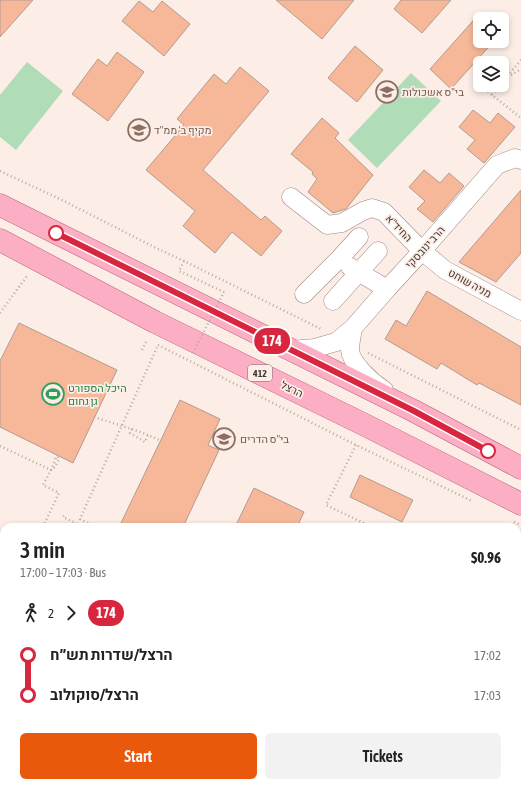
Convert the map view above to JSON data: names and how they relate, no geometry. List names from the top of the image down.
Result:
{
  "streets": {
    "main road": ["412", "הרצל"],
    "street": ["החיד\"א", "הרב ינובסקי", "מניה שוחט"]
  },
  "crossings": [
    ["החיד\"א", "הרב ינובסקי"],
    ["החיד\"א", "מניה שוחט"],
    ["הרב ינובסקי", "מניה שוחט"]
  ],
  "places": {
    "school or university": ["בי\"ס אשכולות", "מקיף ב' ממ\"ד", "בי\"ס הדרים"],
    "sports": ["היכל הספורט גן נחום"]
  },
  "lines": ["bus line 174"],
  "page": {
    "on_map": "174",
    "heading": ["3 min", "17:00 – 17:03 · Bus", "$0.96"],
    "legs": ["2", "174"],
    "list": [
      {
        "name": "הרצל/שדרות תש״ח",
        "value": "17:02"
      },
      {
        "name": "הרצל/סוקולוב",
        "value": "17:03"
      }
    ],
    "buttons": ["Start", "Tickets"]
  }
}
